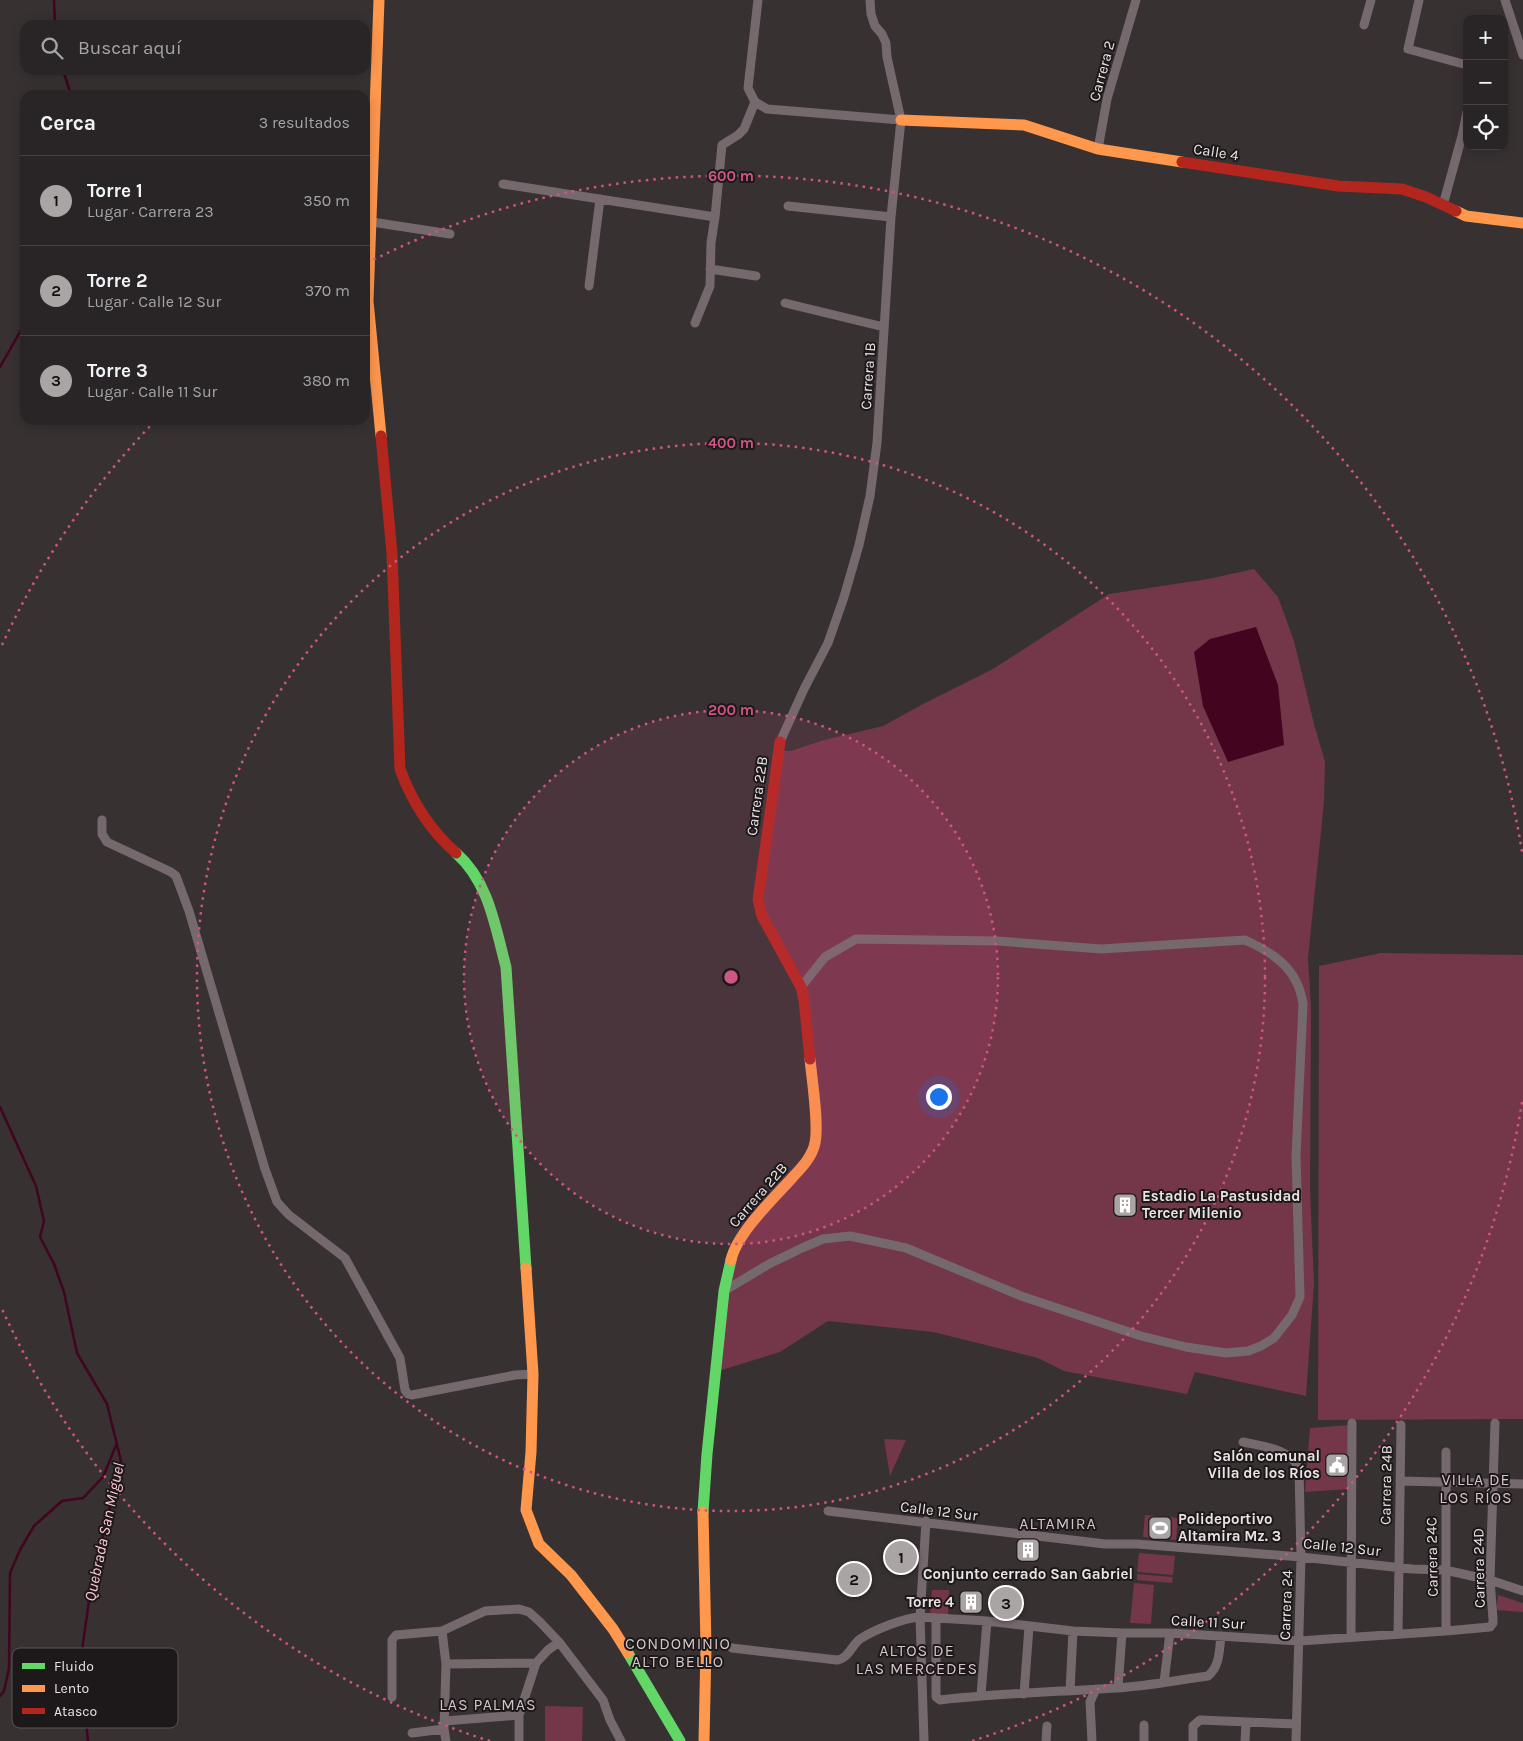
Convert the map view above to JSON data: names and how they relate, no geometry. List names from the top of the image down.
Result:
{
  "streets": {
    "street": [
      "Carrera 2",
      "Calle 4",
      "Carrera 1B",
      "Carrera 22B",
      "Carrera 24B",
      "Calle 12 Sur",
      "Carrera 24C",
      "Carrera 24D",
      "Carrera 24",
      "Calle 11 Sur"
    ]
  },
  "crossings": [
    ["Carrera 2", "Calle 4"],
    ["Calle 4", "Carrera 1B"],
    ["Carrera 1B", "Carrera 22B"],
    ["Carrera 24B", "Calle 12 Sur"],
    ["Carrera 24B", "Calle 11 Sur"],
    ["Calle 12 Sur", "Carrera 24C"],
    ["Calle 12 Sur", "Carrera 24D"],
    ["Calle 12 Sur", "Carrera 24"],
    ["Carrera 24C", "Calle 11 Sur"],
    ["Carrera 24D", "Calle 11 Sur"],
    ["Carrera 24", "Calle 11 Sur"]
  ],
  "districts": [
    "VILLA DE LOS RÍOS",
    "ALTAMIRA",
    "CONDOMINIO ALTO BELLO",
    "ALTOS DE LAS MERCEDES",
    "LAS PALMAS"
  ],
  "water": ["Quebrada San Miguel"],
  "places": {
    "building": ["Estadio La Pastusidad Tercer Milenio", "Conjunto cerrado San Gabriel", "Torre 4"],
    "public building": ["Salón comunal Villa de los Ríos"],
    "sports": ["Polideportivo Altamira Mz. 3"]
  },
  "legend": ["Fluido", "Lento", "Atasco"],
  "page": {
    "map_buttons": ["+", "−"],
    "search": "Buscar aquí",
    "heading": ["Cerca", "3 resultados"],
    "list": [
      {
        "mark": "1",
        "name": "Torre 1",
        "note": "Lugar · Carrera 23",
        "value": "350 m"
      },
      {
        "mark": "2",
        "name": "Torre 2",
        "note": "Lugar · Calle 12 Sur",
        "value": "370 m"
      },
      {
        "mark": "3",
        "name": "Torre 3",
        "note": "Lugar · Calle 11 Sur",
        "value": "380 m"
      }
    ],
    "pins": ["1", "2", "3"]
  },
  "rings": ["600 m", "400 m", "200 m"]
}
